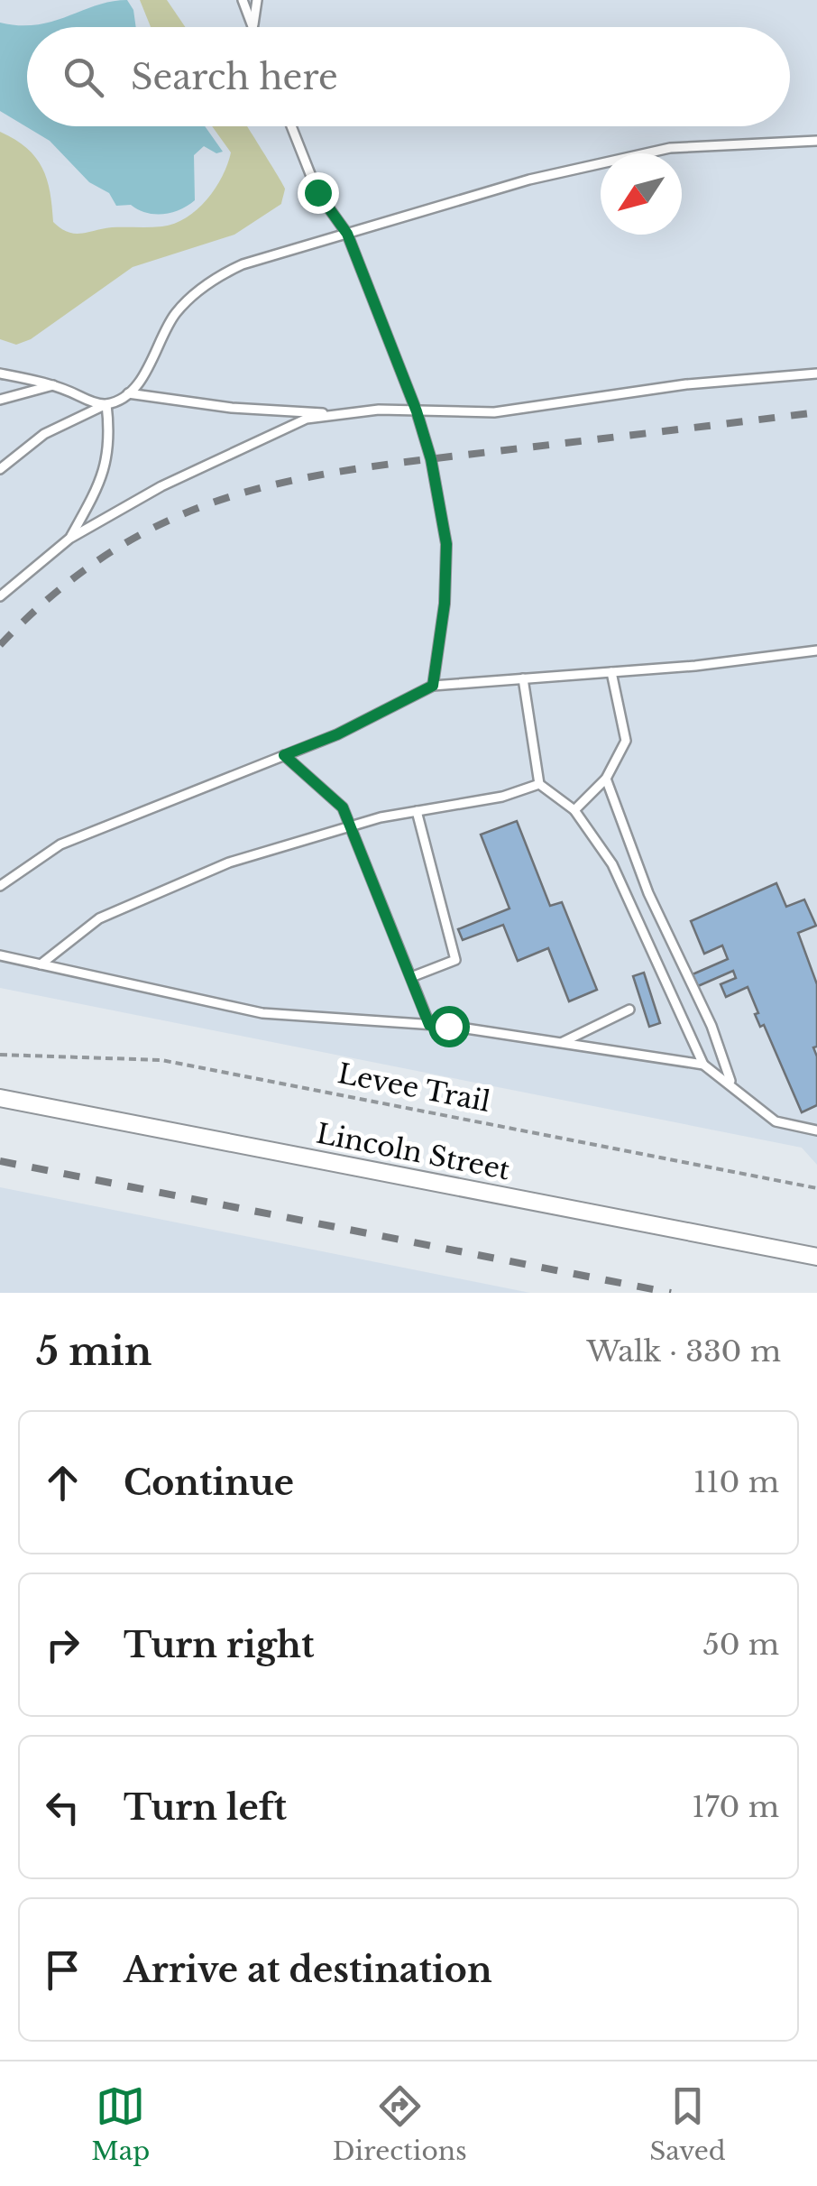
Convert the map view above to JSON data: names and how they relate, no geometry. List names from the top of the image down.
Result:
{
  "streets": {
    "street": ["Lincoln Street"],
    "path": ["Levee Trail"]
  },
  "north": "bottom left",
  "page": {
    "search": "Search here",
    "heading": ["5 min", "Walk · 330 m"],
    "list": [
      ["Continue", "110 m"],
      ["Turn right", "50 m"],
      ["Turn left", "170 m"],
      "Arrive at destination"
    ],
    "nav": ["Map", "Directions", "Saved"]
  }
}
